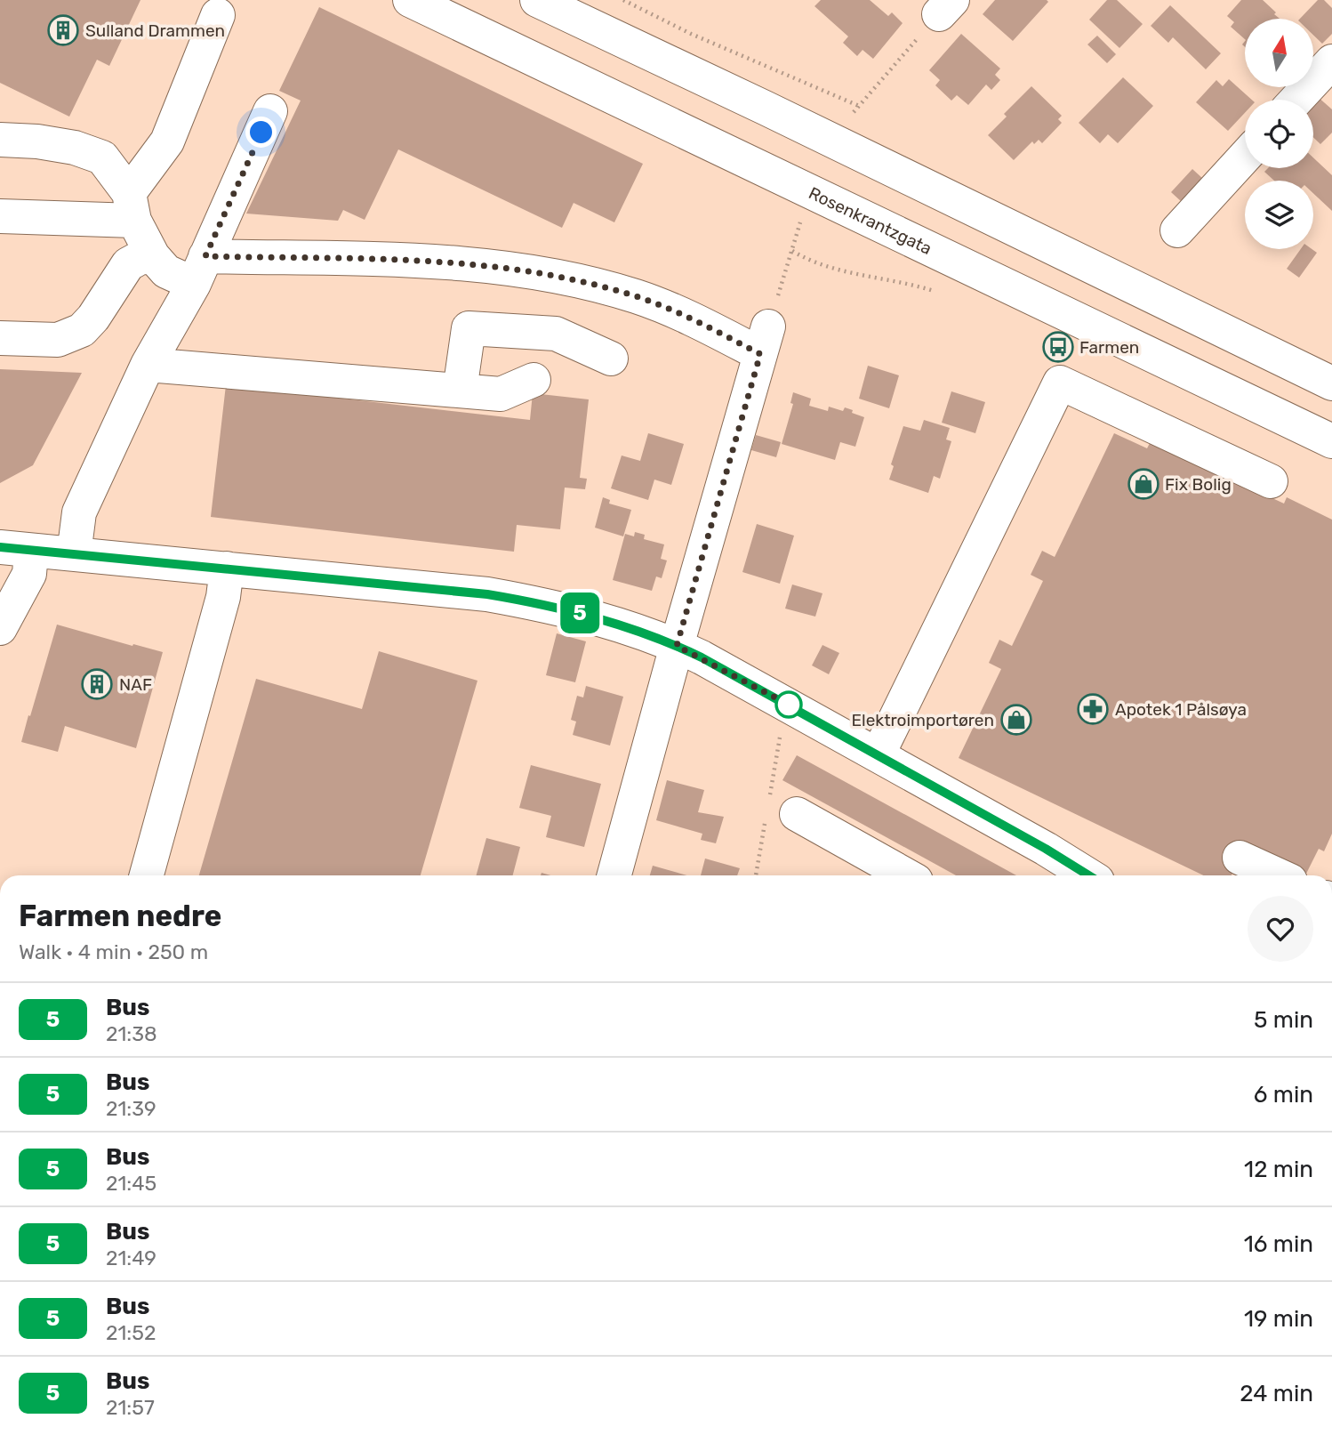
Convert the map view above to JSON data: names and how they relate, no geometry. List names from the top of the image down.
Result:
{
  "streets": {
    "street": ["Rosenkrantzgata"]
  },
  "places": {
    "building": ["Sulland Drammen", "NAF"],
    "bus stop": ["Farmen"],
    "shop": ["Fix Bolig", "Elektroimportøren"],
    "pharmacy": ["Apotek 1 Pålsøya"]
  },
  "lines": ["bus line 5"],
  "north": "top",
  "page": {
    "on_map": "5",
    "heading": ["Farmen nedre", "Walk · 4 min · 250 m"],
    "list": [
      {
        "mark": "5",
        "name": "Bus",
        "note": "21:38",
        "value": "5 min"
      },
      {
        "mark": "5",
        "name": "Bus",
        "note": "21:39",
        "value": "6 min"
      },
      {
        "mark": "5",
        "name": "Bus",
        "note": "21:45",
        "value": "12 min"
      },
      {
        "mark": "5",
        "name": "Bus",
        "note": "21:49",
        "value": "16 min"
      },
      {
        "mark": "5",
        "name": "Bus",
        "note": "21:52",
        "value": "19 min"
      },
      {
        "mark": "5",
        "name": "Bus",
        "note": "21:57",
        "value": "24 min"
      }
    ]
  }
}
